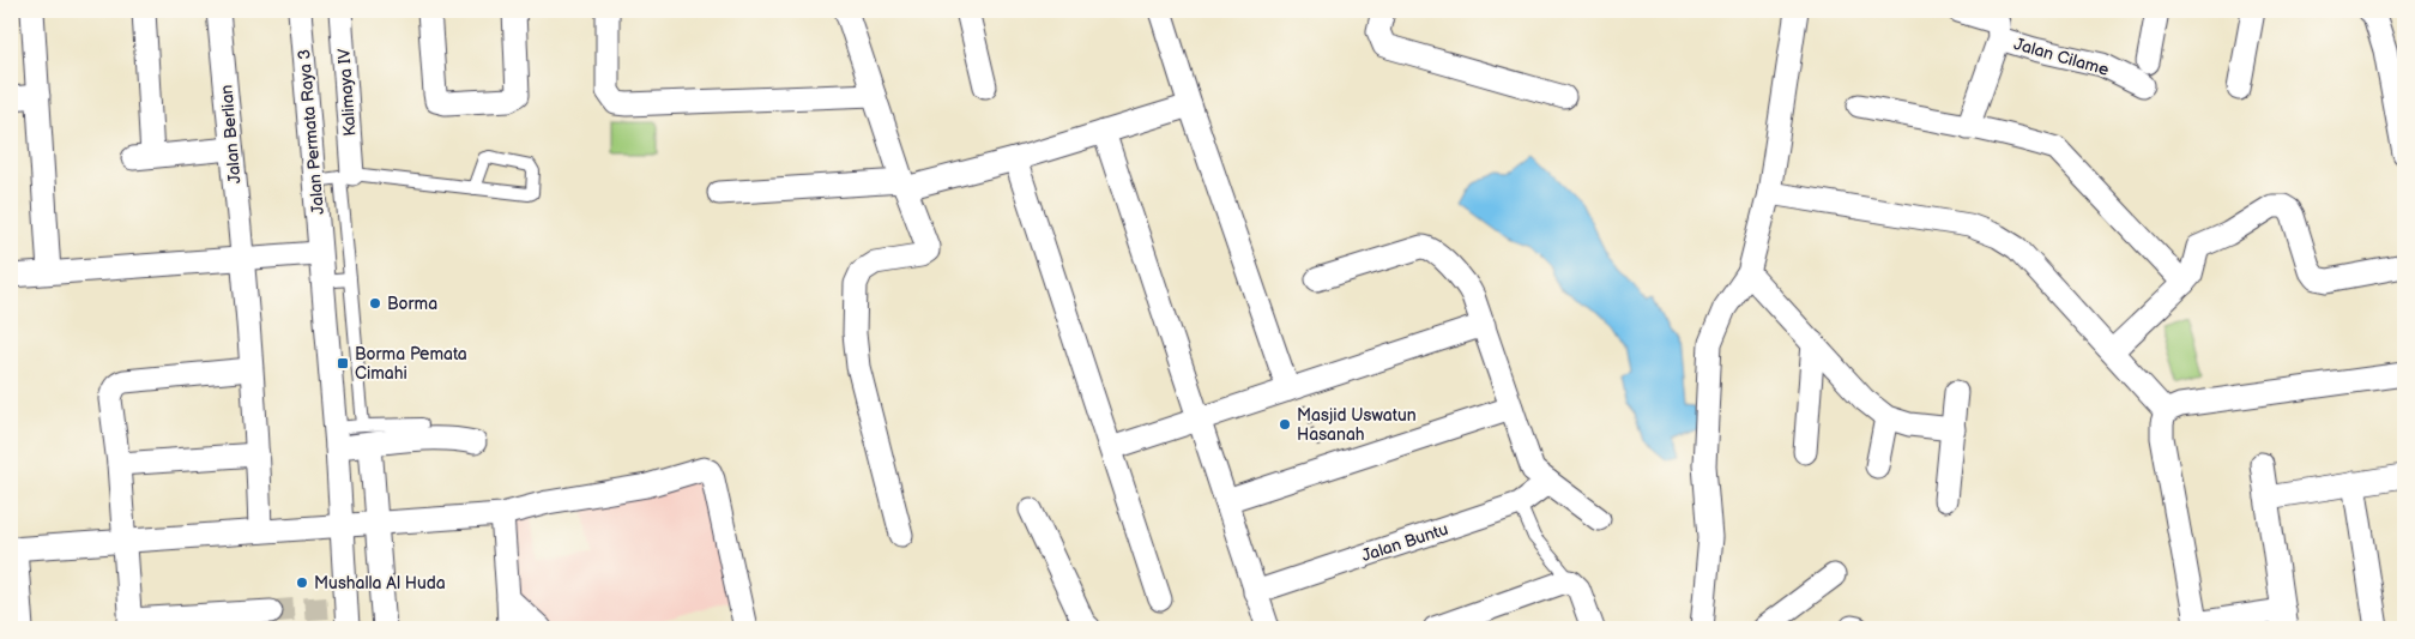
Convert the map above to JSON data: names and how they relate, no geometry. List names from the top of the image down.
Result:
{
  "streets": {
    "street": [
      "Jalan Cilame",
      "Kalimaya IV",
      "Jalan Permata Raya 3",
      "Jalan Berlian",
      "Jalan Buntu"
    ]
  },
  "places": {
    "other": ["Borma", "Masjid Uswatun Hasanah", "Mushalla Al Huda"],
    "transit": ["Borma Pemata Cimahi"]
  }
}
